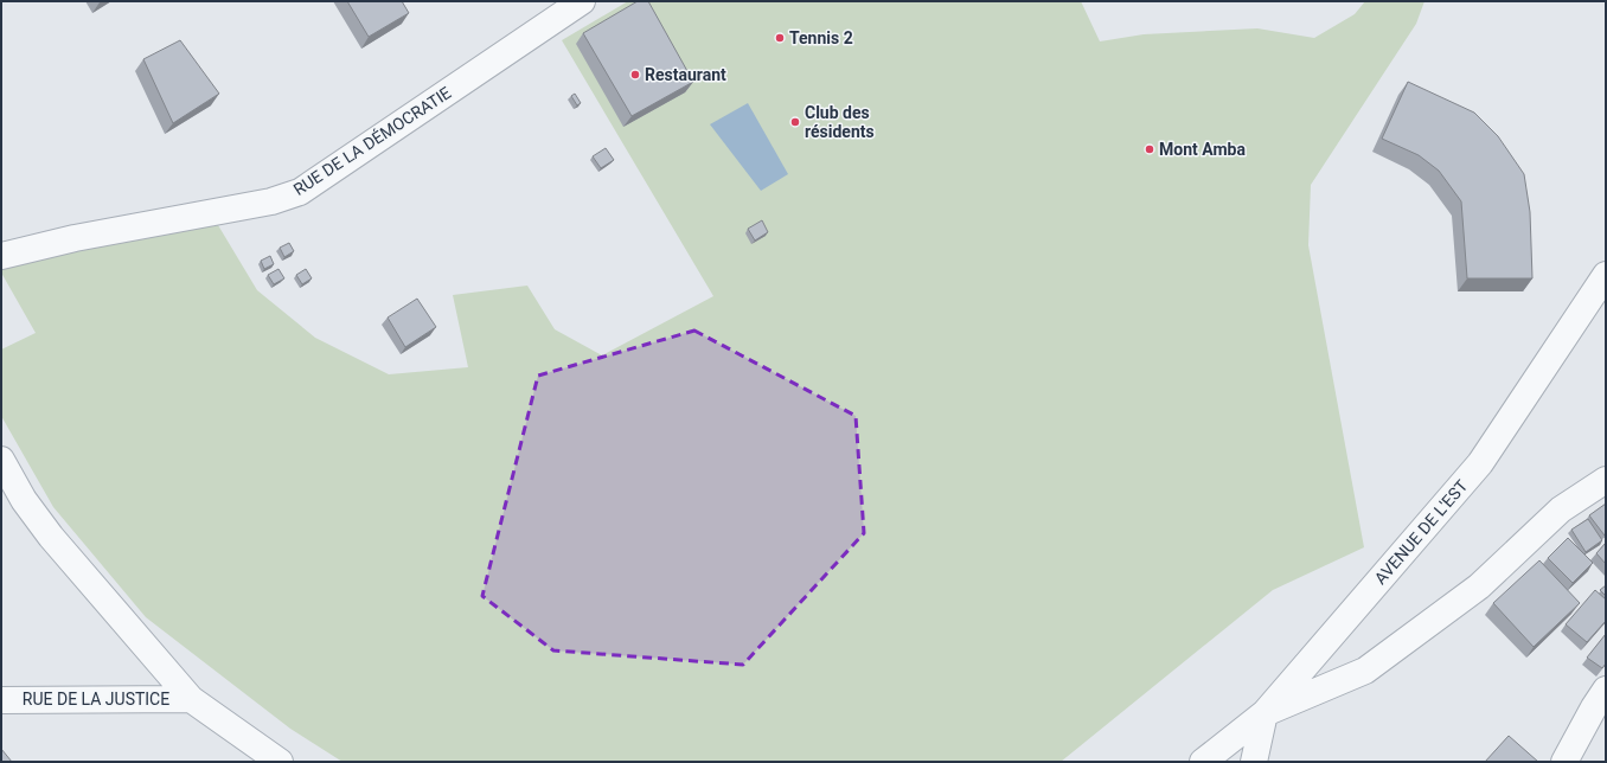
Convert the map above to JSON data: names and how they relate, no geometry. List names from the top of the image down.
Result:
{
  "streets": {
    "street": ["RUE DE LA DÉMOCRATIE", "AVENUE DE L'EST", "RUE DE LA JUSTICE"]
  },
  "places": [
    "Tennis 2",
    "Restaurant",
    "Club des résidents",
    "Mont Amba"
  ]
}
